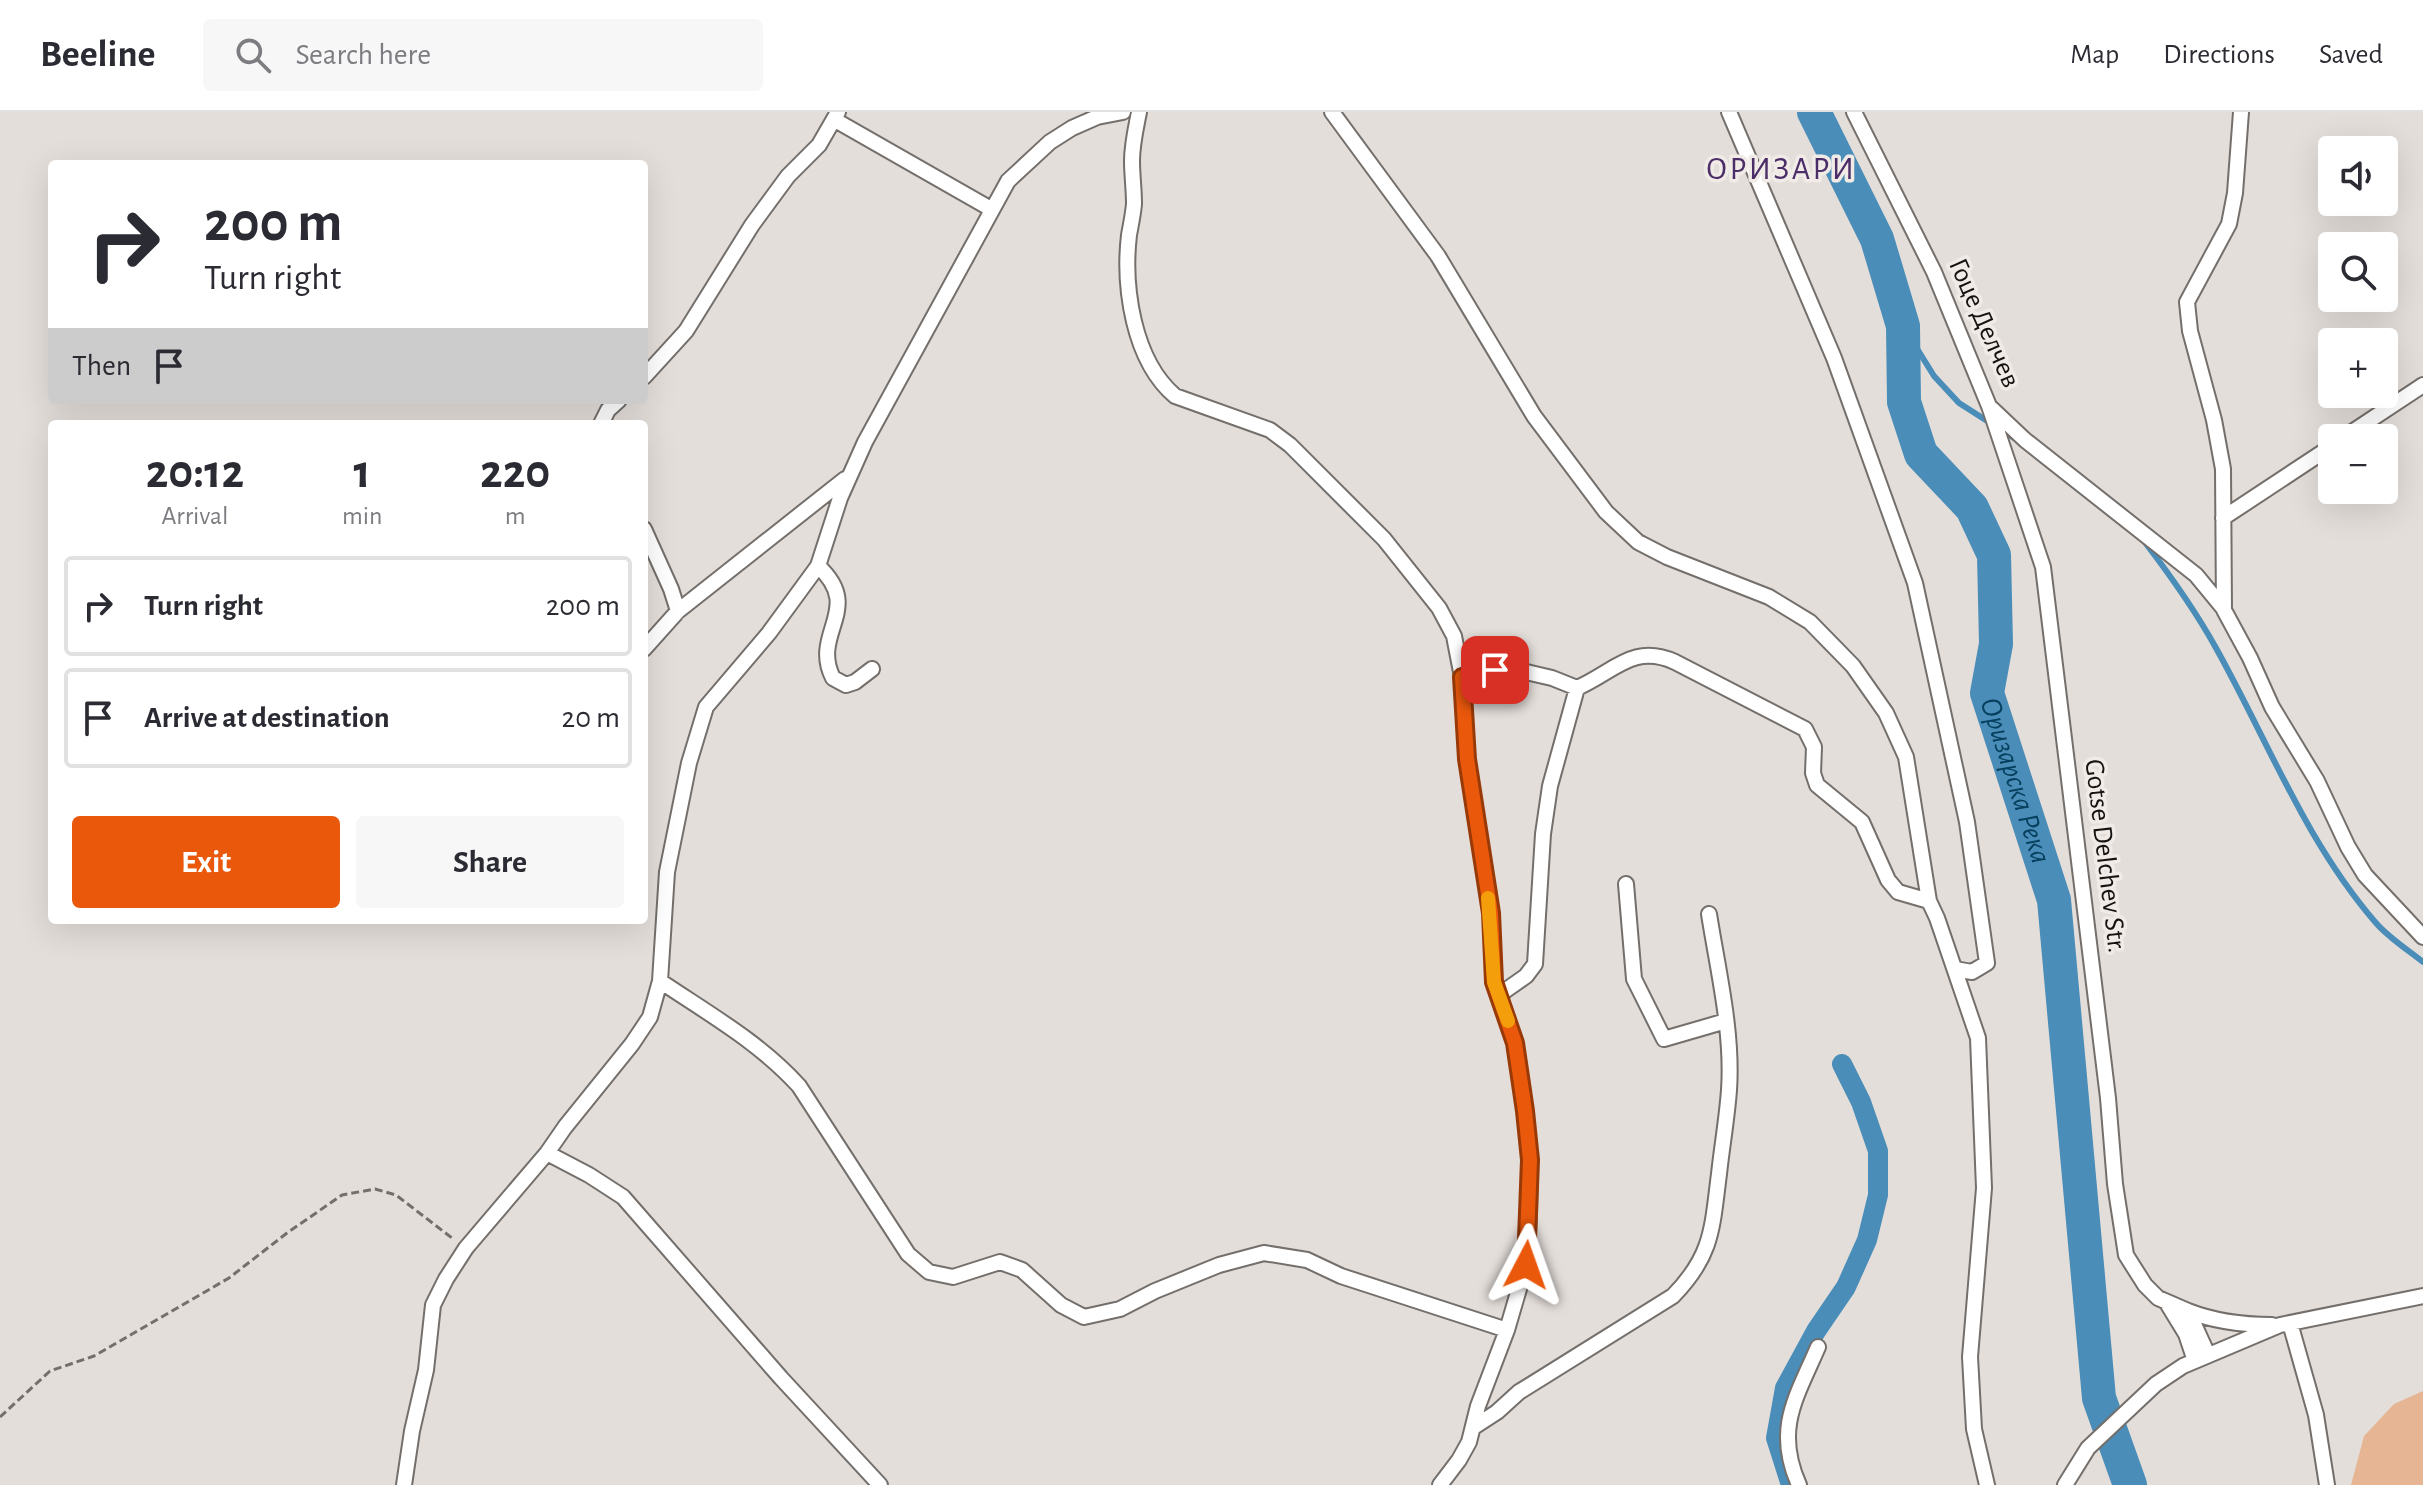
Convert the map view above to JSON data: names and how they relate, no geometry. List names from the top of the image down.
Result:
{
  "streets": {
    "street": ["Гоце Делчев", "Gotse Delchev Str."]
  },
  "crossings": [
    ["Гоце Делчев", "Gotse Delchev Str."]
  ],
  "districts": ["ОРИЗАРИ"],
  "water": ["Оризарска Река"],
  "page": {
    "header": "Beeline",
    "search": "Search here",
    "nav": ["Map", "Directions", "Saved"],
    "map_buttons": ["+", "−"],
    "turn": ["200 m", "Turn right"],
    "then": "Then",
    "eta": [
      "20:12",
      "Arrival",
      "1",
      "min",
      "220",
      "m"
    ],
    "list": [
      {
        "name": "Turn right",
        "value": "200 m"
      },
      {
        "name": "Arrive at destination",
        "value": "20 m"
      }
    ],
    "buttons": ["Exit", "Share"]
  }
}
